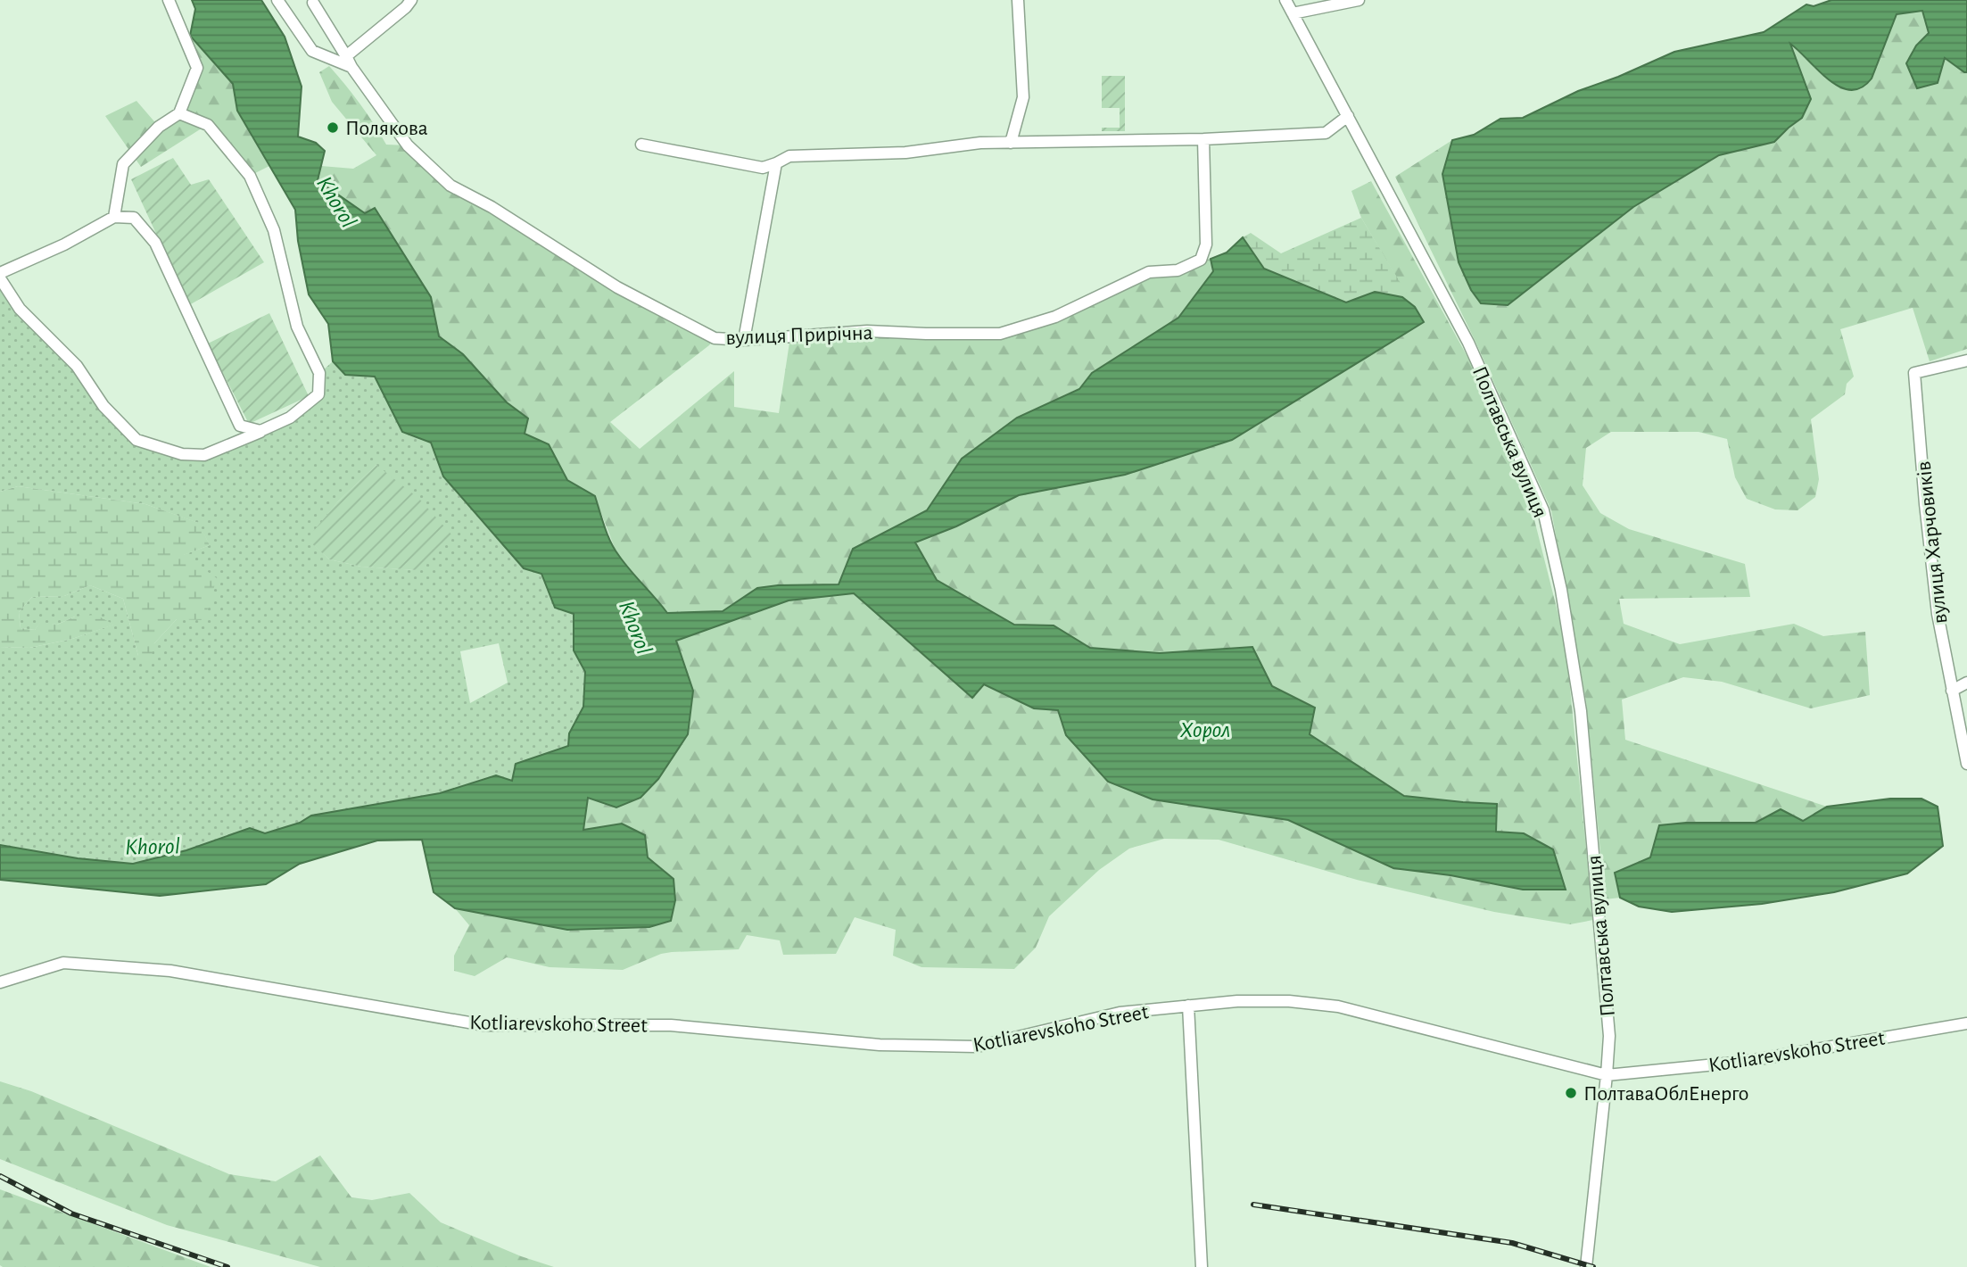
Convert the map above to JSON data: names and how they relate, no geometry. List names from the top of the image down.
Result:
{
  "streets": {
    "street": [
      "вулиця Прирічна",
      "Полтавська вулиця",
      "вулиця Харчовиків",
      "Kotliarevskoho Street"
    ]
  },
  "crossings": [
    ["Полтавська вулиця", "Kotliarevskoho Street"]
  ],
  "water": ["Khorol", "Хорол"],
  "places": ["Полякова", "ПолтаваОблЕнерго"]
}
